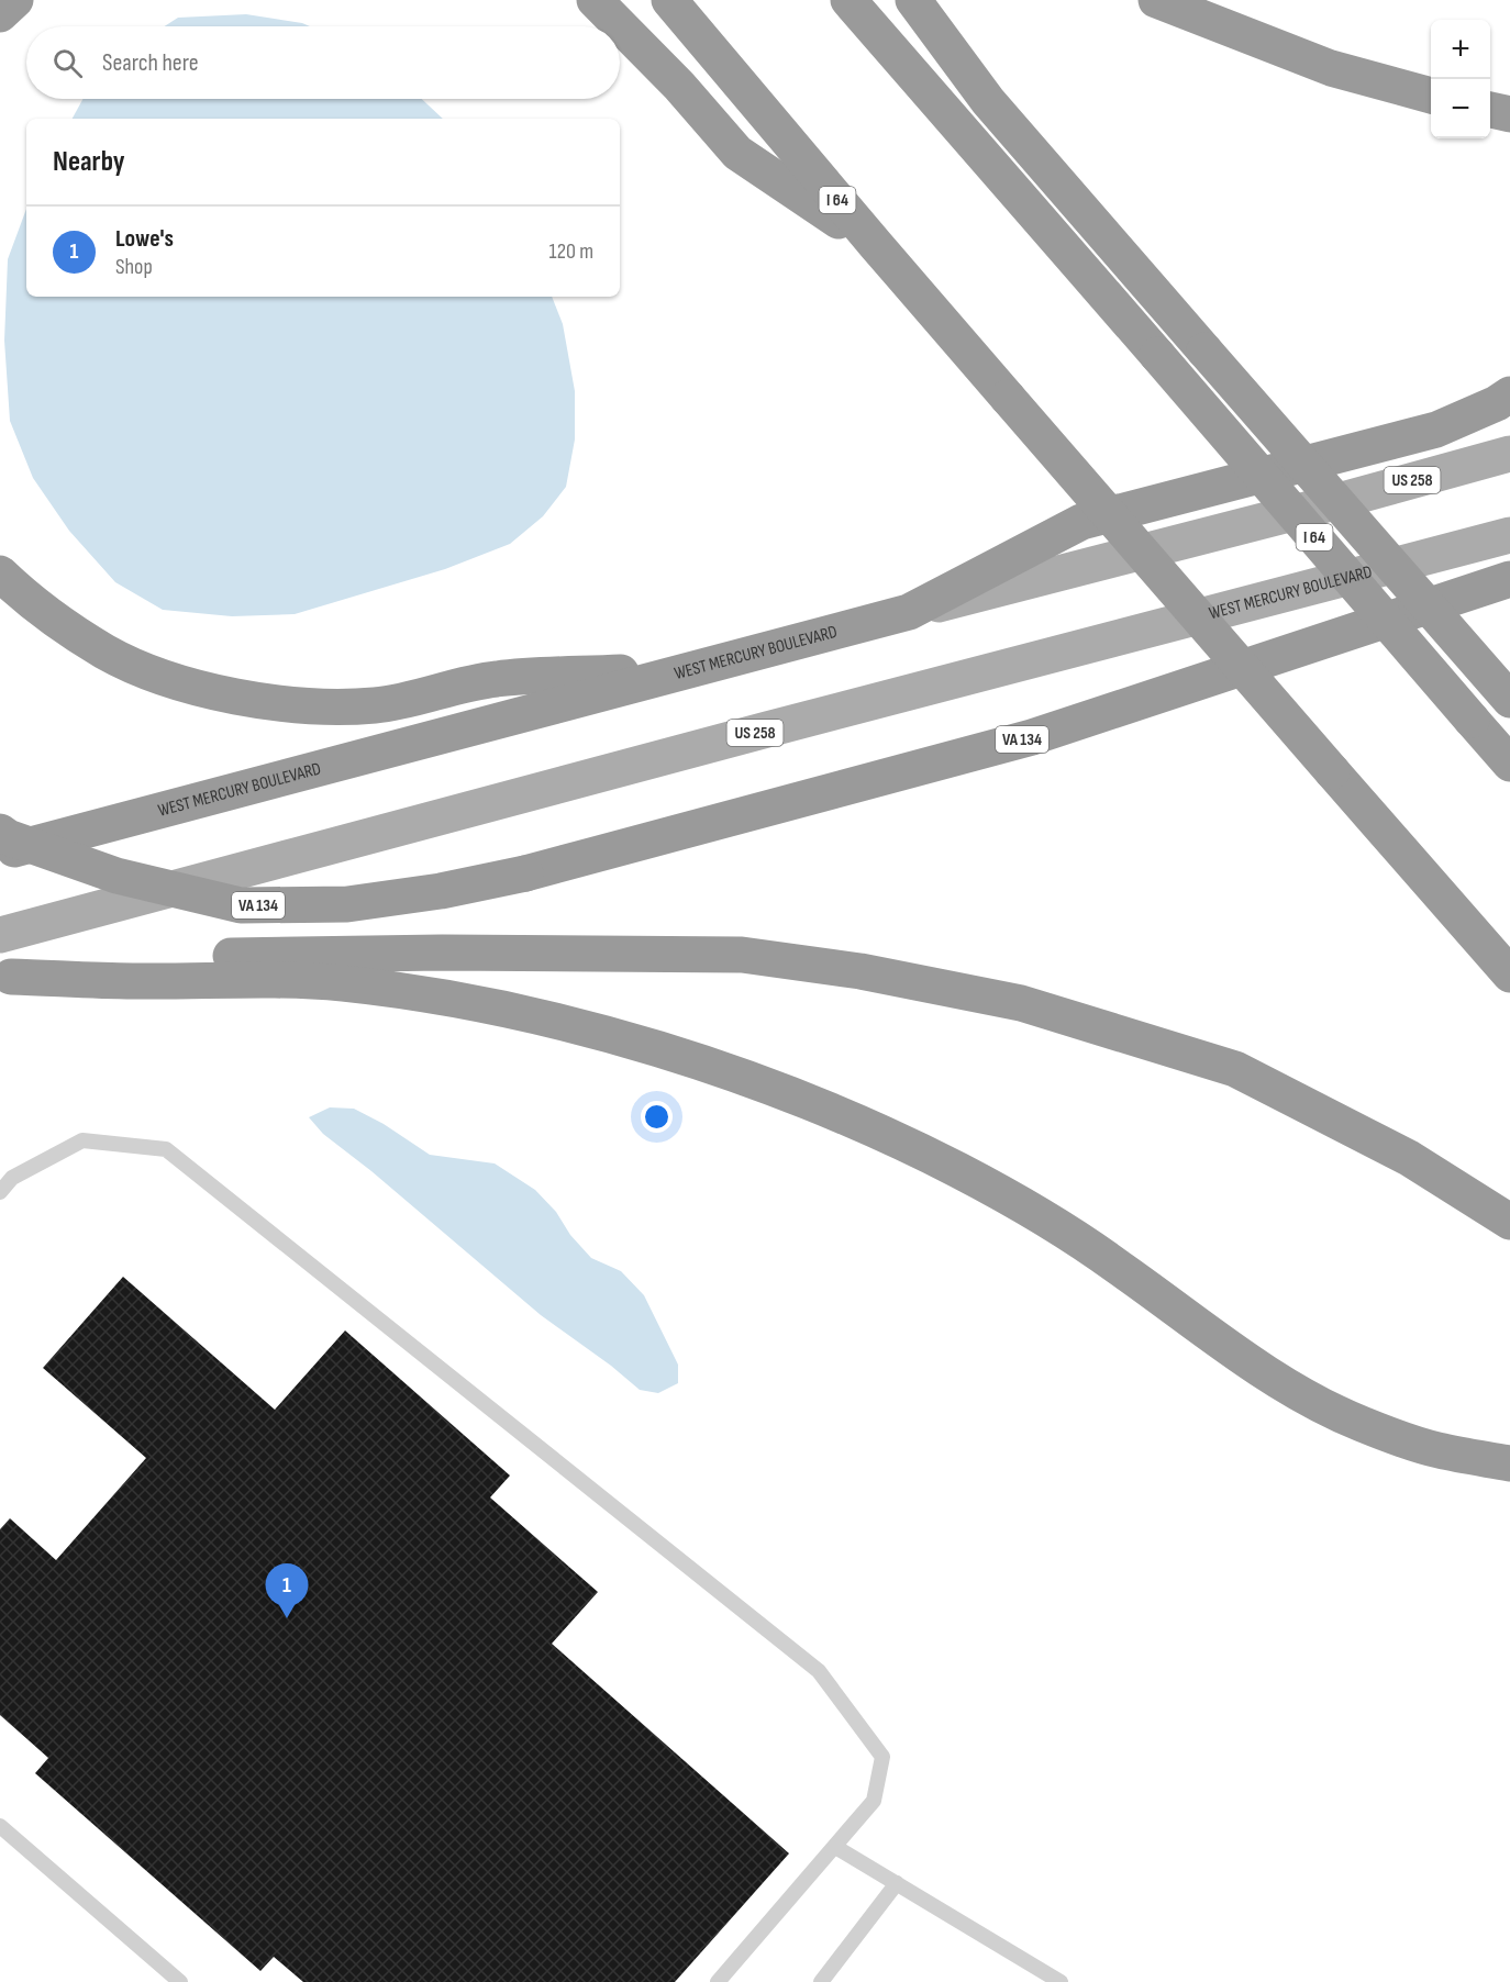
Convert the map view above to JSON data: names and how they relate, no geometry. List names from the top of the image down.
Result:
{
  "streets": {
    "highway": [
      "I 64",
      "US 258",
      "WEST MERCURY BOULEVARD",
      "VA 134"
    ]
  },
  "page": {
    "map_buttons": ["+", "−"],
    "search": "Search here",
    "heading": "Nearby",
    "list": [
      {
        "mark": "1",
        "name": "Lowe's",
        "note": "Shop",
        "value": "120 m"
      }
    ],
    "pins": "1"
  }
}
